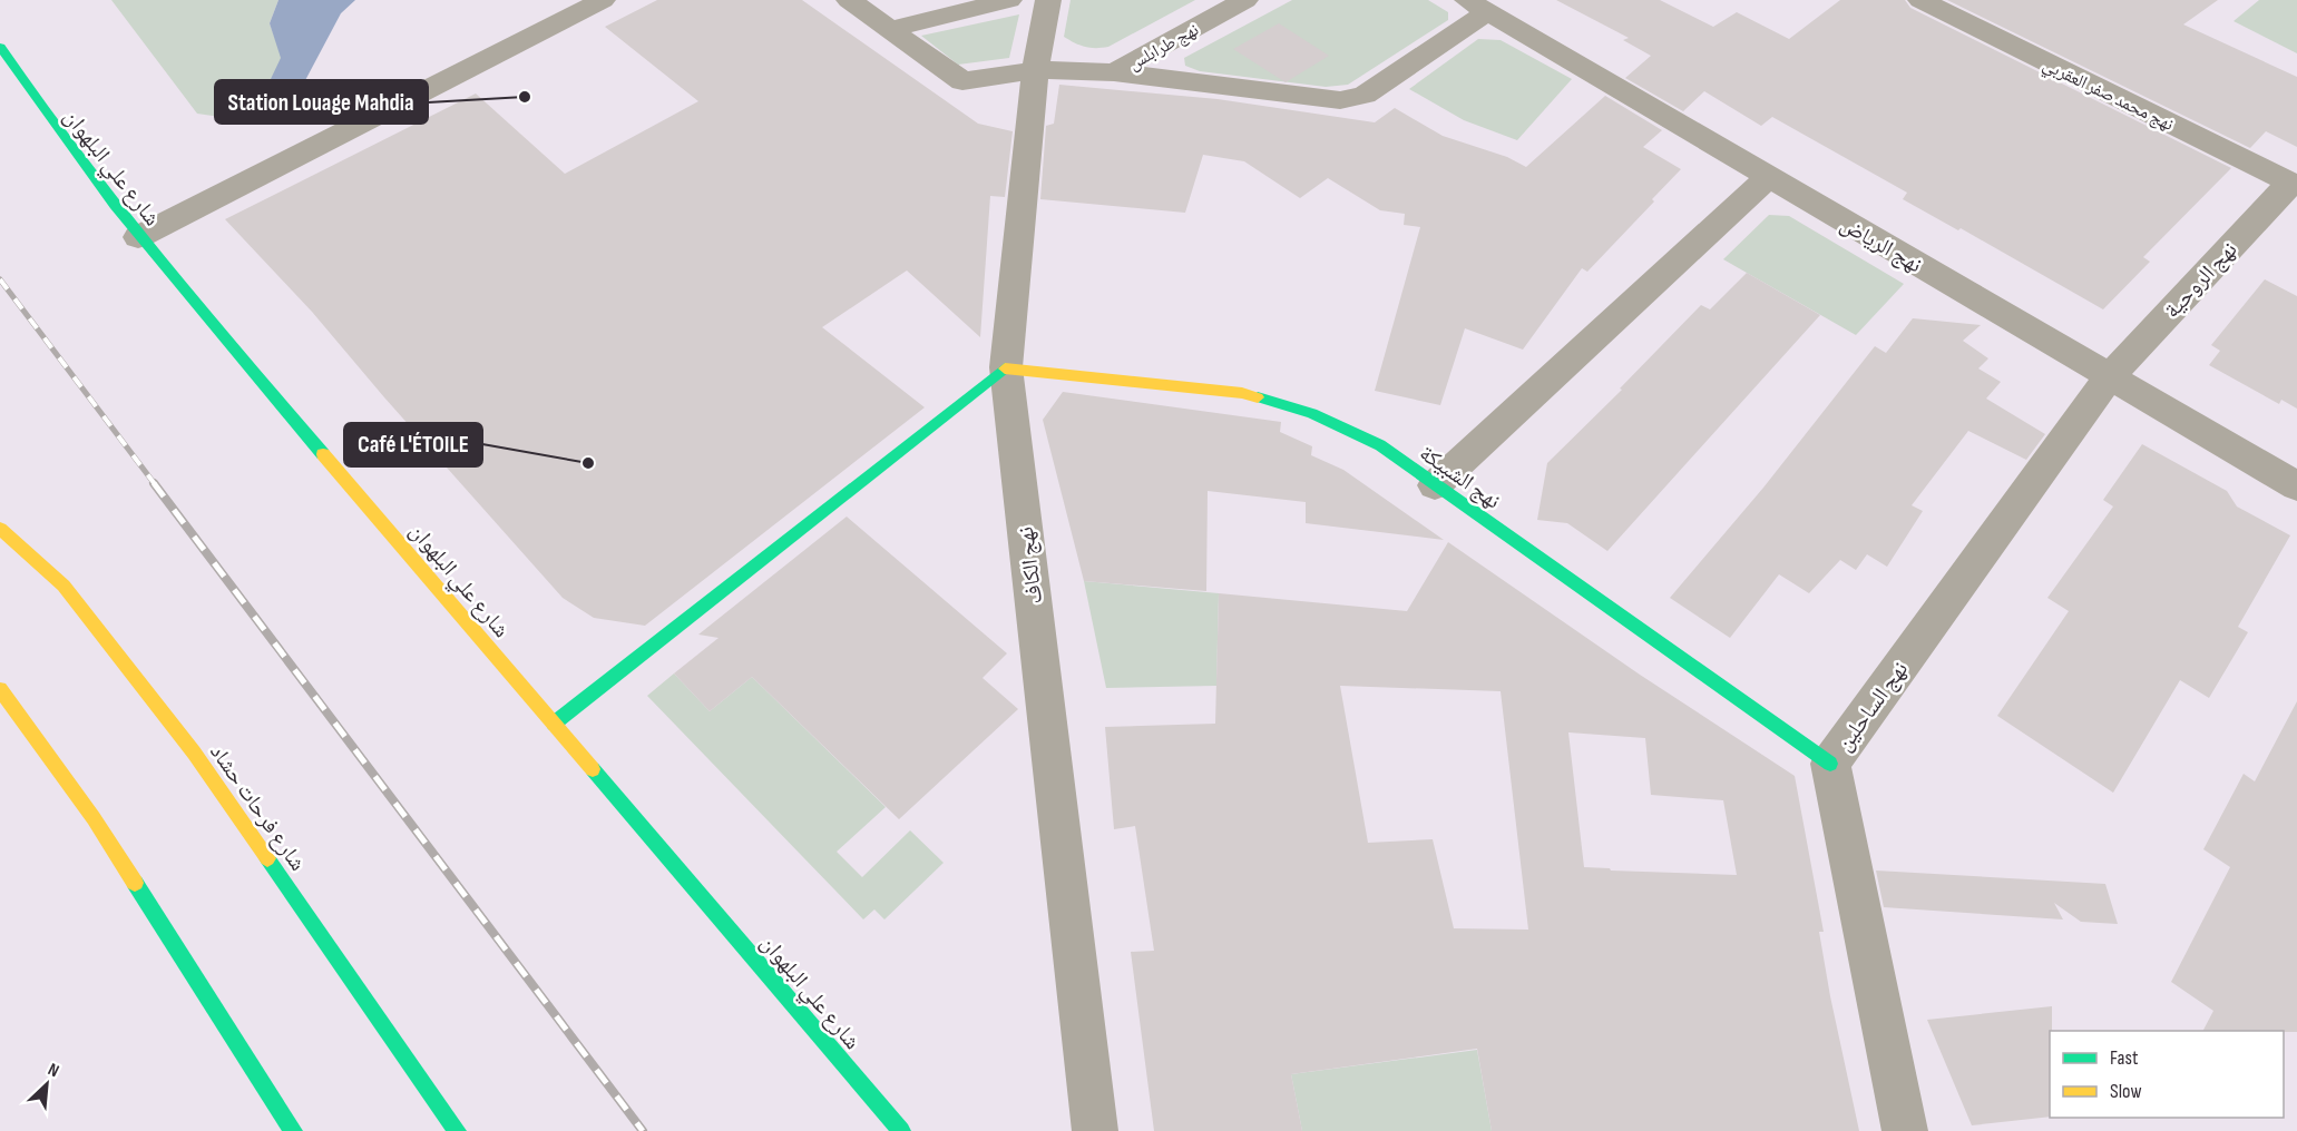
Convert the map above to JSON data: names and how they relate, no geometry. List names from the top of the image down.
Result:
{
  "streets": {
    "street": [
      "نهج طرابلس",
      "نهج محمد صفر العقربي",
      "شارع علي البلهوان",
      "نهج الرياض",
      "نهج الروحية",
      "نهج الشبيكة",
      "نهج الكاف",
      "نهج الساحلين",
      "شارع فرحات حشاد"
    ]
  },
  "crossings": [
    ["نهج طرابلس", "نهج الكاف"],
    ["نهج محمد صفر العقربي", "نهج الروحية"],
    ["نهج الرياض", "نهج الروحية"],
    ["نهج الرياض", "نهج الساحلين"],
    ["نهج الروحية", "نهج الساحلين"],
    ["نهج الشبيكة", "نهج الكاف"],
    ["نهج الشبيكة", "نهج الساحلين"]
  ],
  "places": ["Station Louage Mahdia", "Café L'ÉTOILE"],
  "legend": ["Fast", "Slow"],
  "north": "top right"
}
